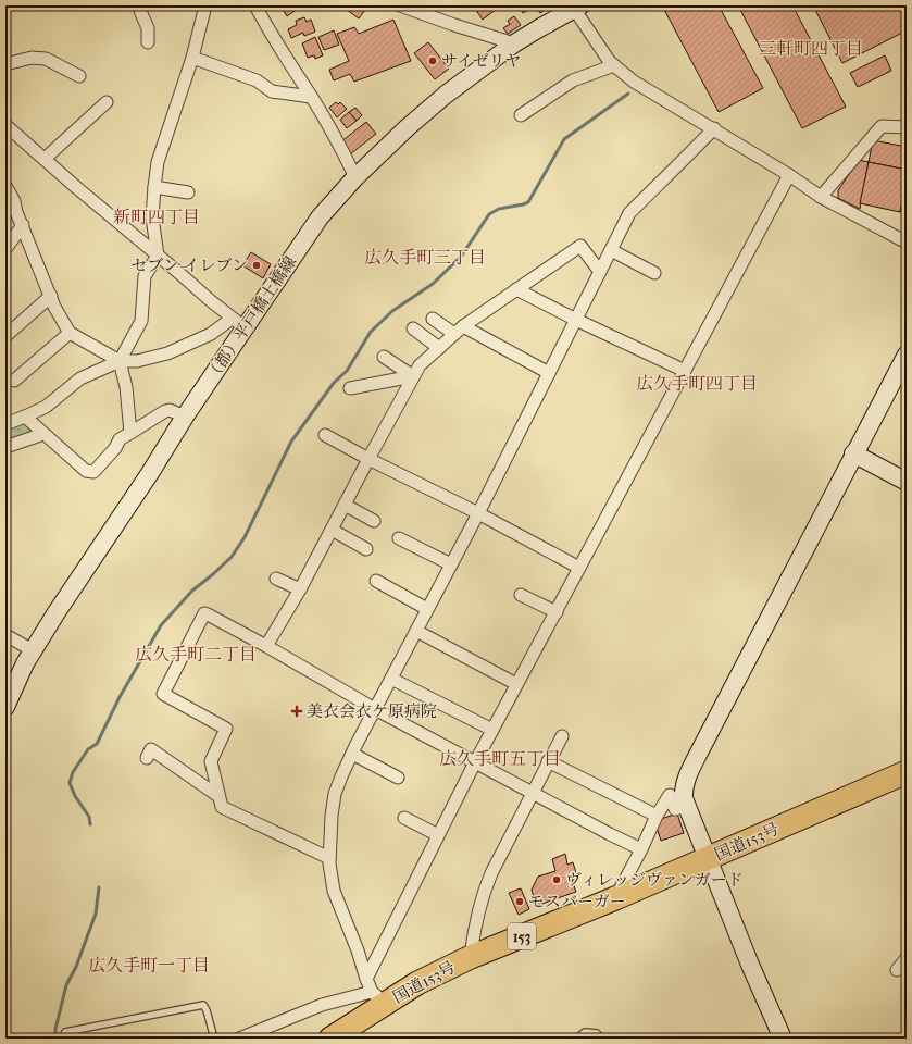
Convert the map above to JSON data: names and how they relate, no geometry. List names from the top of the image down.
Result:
{
  "streets": {
    "highway": ["国道153号", "153"],
    "street": ["（都）平戸橋土橋線"]
  },
  "districts": [
    "三軒町四丁目",
    "新町四丁目",
    "広久手町三丁目",
    "広久手町四丁目",
    "広久手町二丁目",
    "広久手町五丁目",
    "広久手町一丁目"
  ],
  "places": {
    "other": [
      "サイゼリヤ",
      "セブン-イレブン",
      "ヴィレッジヴァンガード",
      "モスバーガー"
    ],
    "health": ["美衣会衣ケ原病院"]
  }
}
